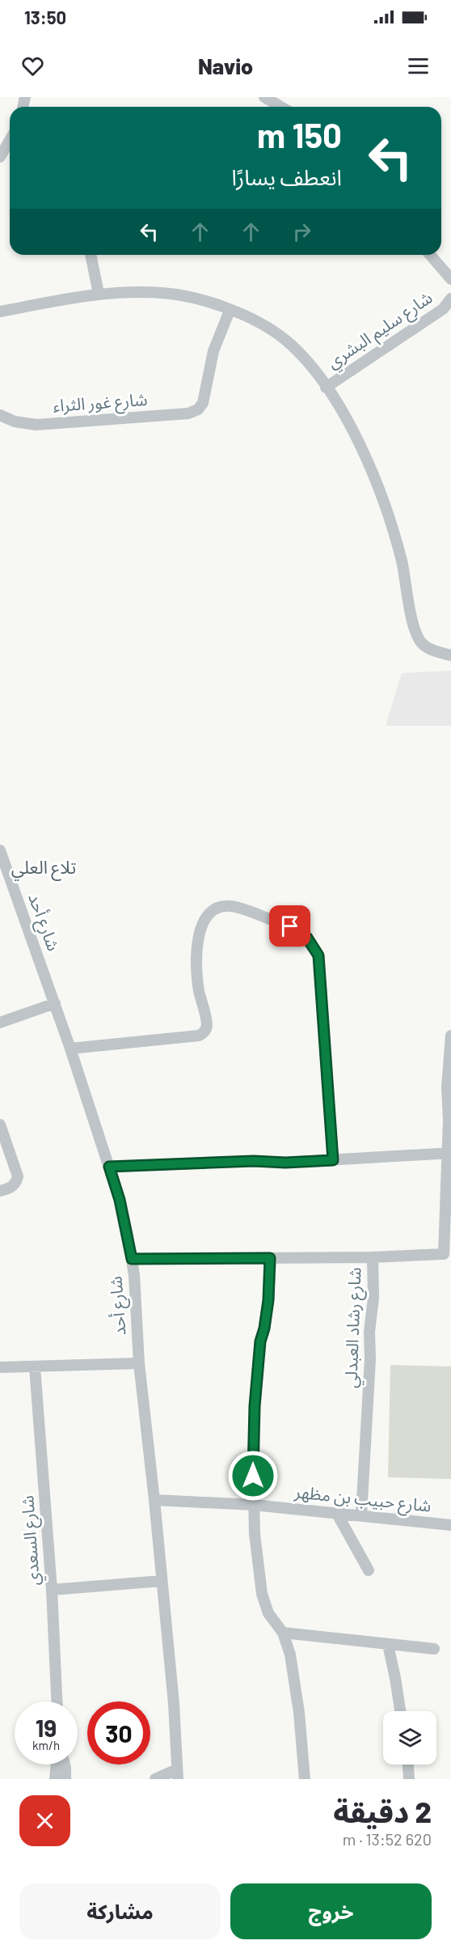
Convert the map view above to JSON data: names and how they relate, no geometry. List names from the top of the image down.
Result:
{
  "streets": {
    "street": [
      "شارع سليم البشري",
      "شارع غور الثراء",
      "شارع أحد",
      "شارع رشاد العبدلي",
      "شارع حبيب بن مظهر",
      "شارع السعدي"
    ]
  },
  "crossings": [
    ["شارع أحد", "شارع حبيب بن مظهر"],
    ["شارع رشاد العبدلي", "شارع حبيب بن مظهر"]
  ],
  "districts": ["تلاع العلي"],
  "page": {
    "status": "13:50",
    "header": "Navio",
    "turn": ["150 m", "انعطف يسارًا"],
    "speed": "19 km/h",
    "limit": "30",
    "heading": ["2 دقيقة", "620 m · 13:52"],
    "buttons": ["خروج", "مشاركة"]
  }
}
